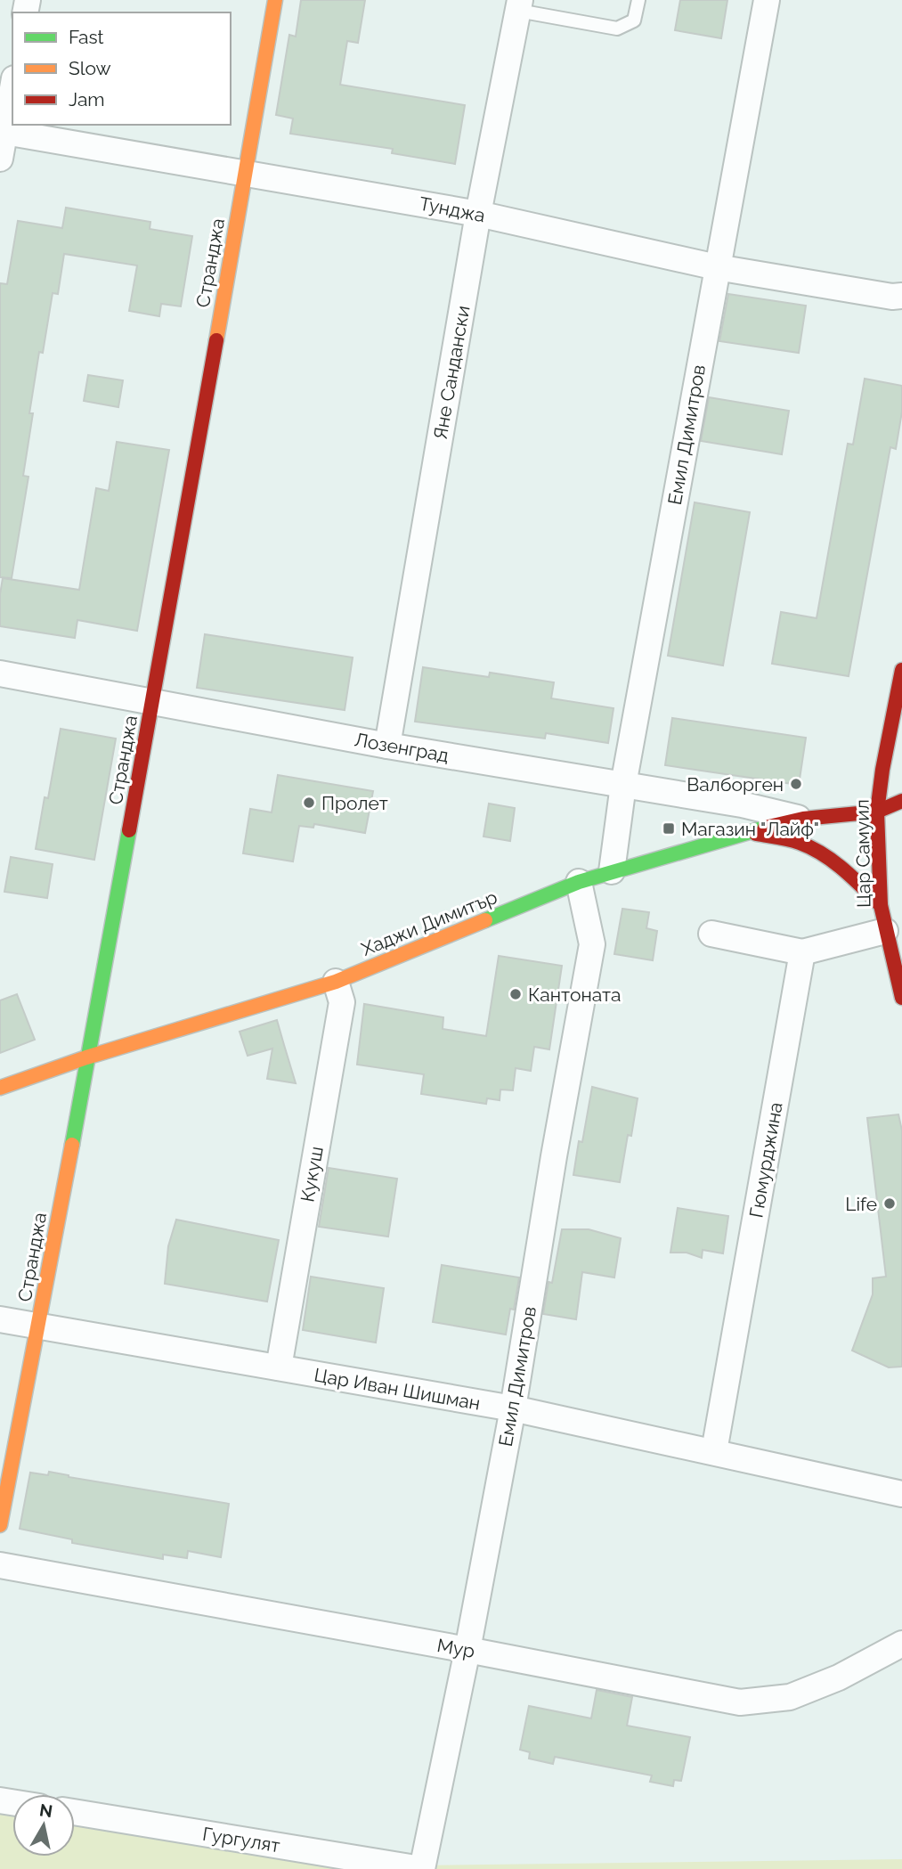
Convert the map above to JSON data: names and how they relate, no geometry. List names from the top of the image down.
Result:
{
  "streets": {
    "street": [
      "Тунджа",
      "Странджа",
      "Яне Сандански",
      "Емил Димитров",
      "Лозенград",
      "Цар Самуил",
      "Хаджи Димитър",
      "Гюмурджина",
      "Кукуш",
      "Цар Иван Шишман",
      "Мур",
      "Гургулят"
    ]
  },
  "crossings": [
    ["Тунджа", "Странджа"],
    ["Тунджа", "Яне Сандански"],
    ["Тунджа", "Емил Димитров"],
    ["Странджа", "Лозенград"],
    ["Странджа", "Хаджи Димитър"],
    ["Странджа", "Цар Иван Шишман"],
    ["Яне Сандански", "Лозенград"],
    ["Емил Димитров", "Лозенград"],
    ["Емил Димитров", "Хаджи Димитър"],
    ["Емил Димитров", "Цар Иван Шишман"],
    ["Емил Димитров", "Мур"],
    ["Емил Димитров", "Гургулят"],
    ["Лозенград", "Хаджи Димитър"],
    ["Цар Самуил", "Хаджи Димитър"],
    ["Хаджи Димитър", "Кукуш"],
    ["Гюмурджина", "Цар Иван Шишман"],
    ["Кукуш", "Цар Иван Шишман"]
  ],
  "places": {
    "other": [
      "Валборген",
      "Пролет",
      "Кантоната",
      "Life"
    ],
    "transit": ["Магазин \"Лайф\""]
  },
  "legend": ["Fast", "Slow", "Jam"],
  "north": "top"
}
